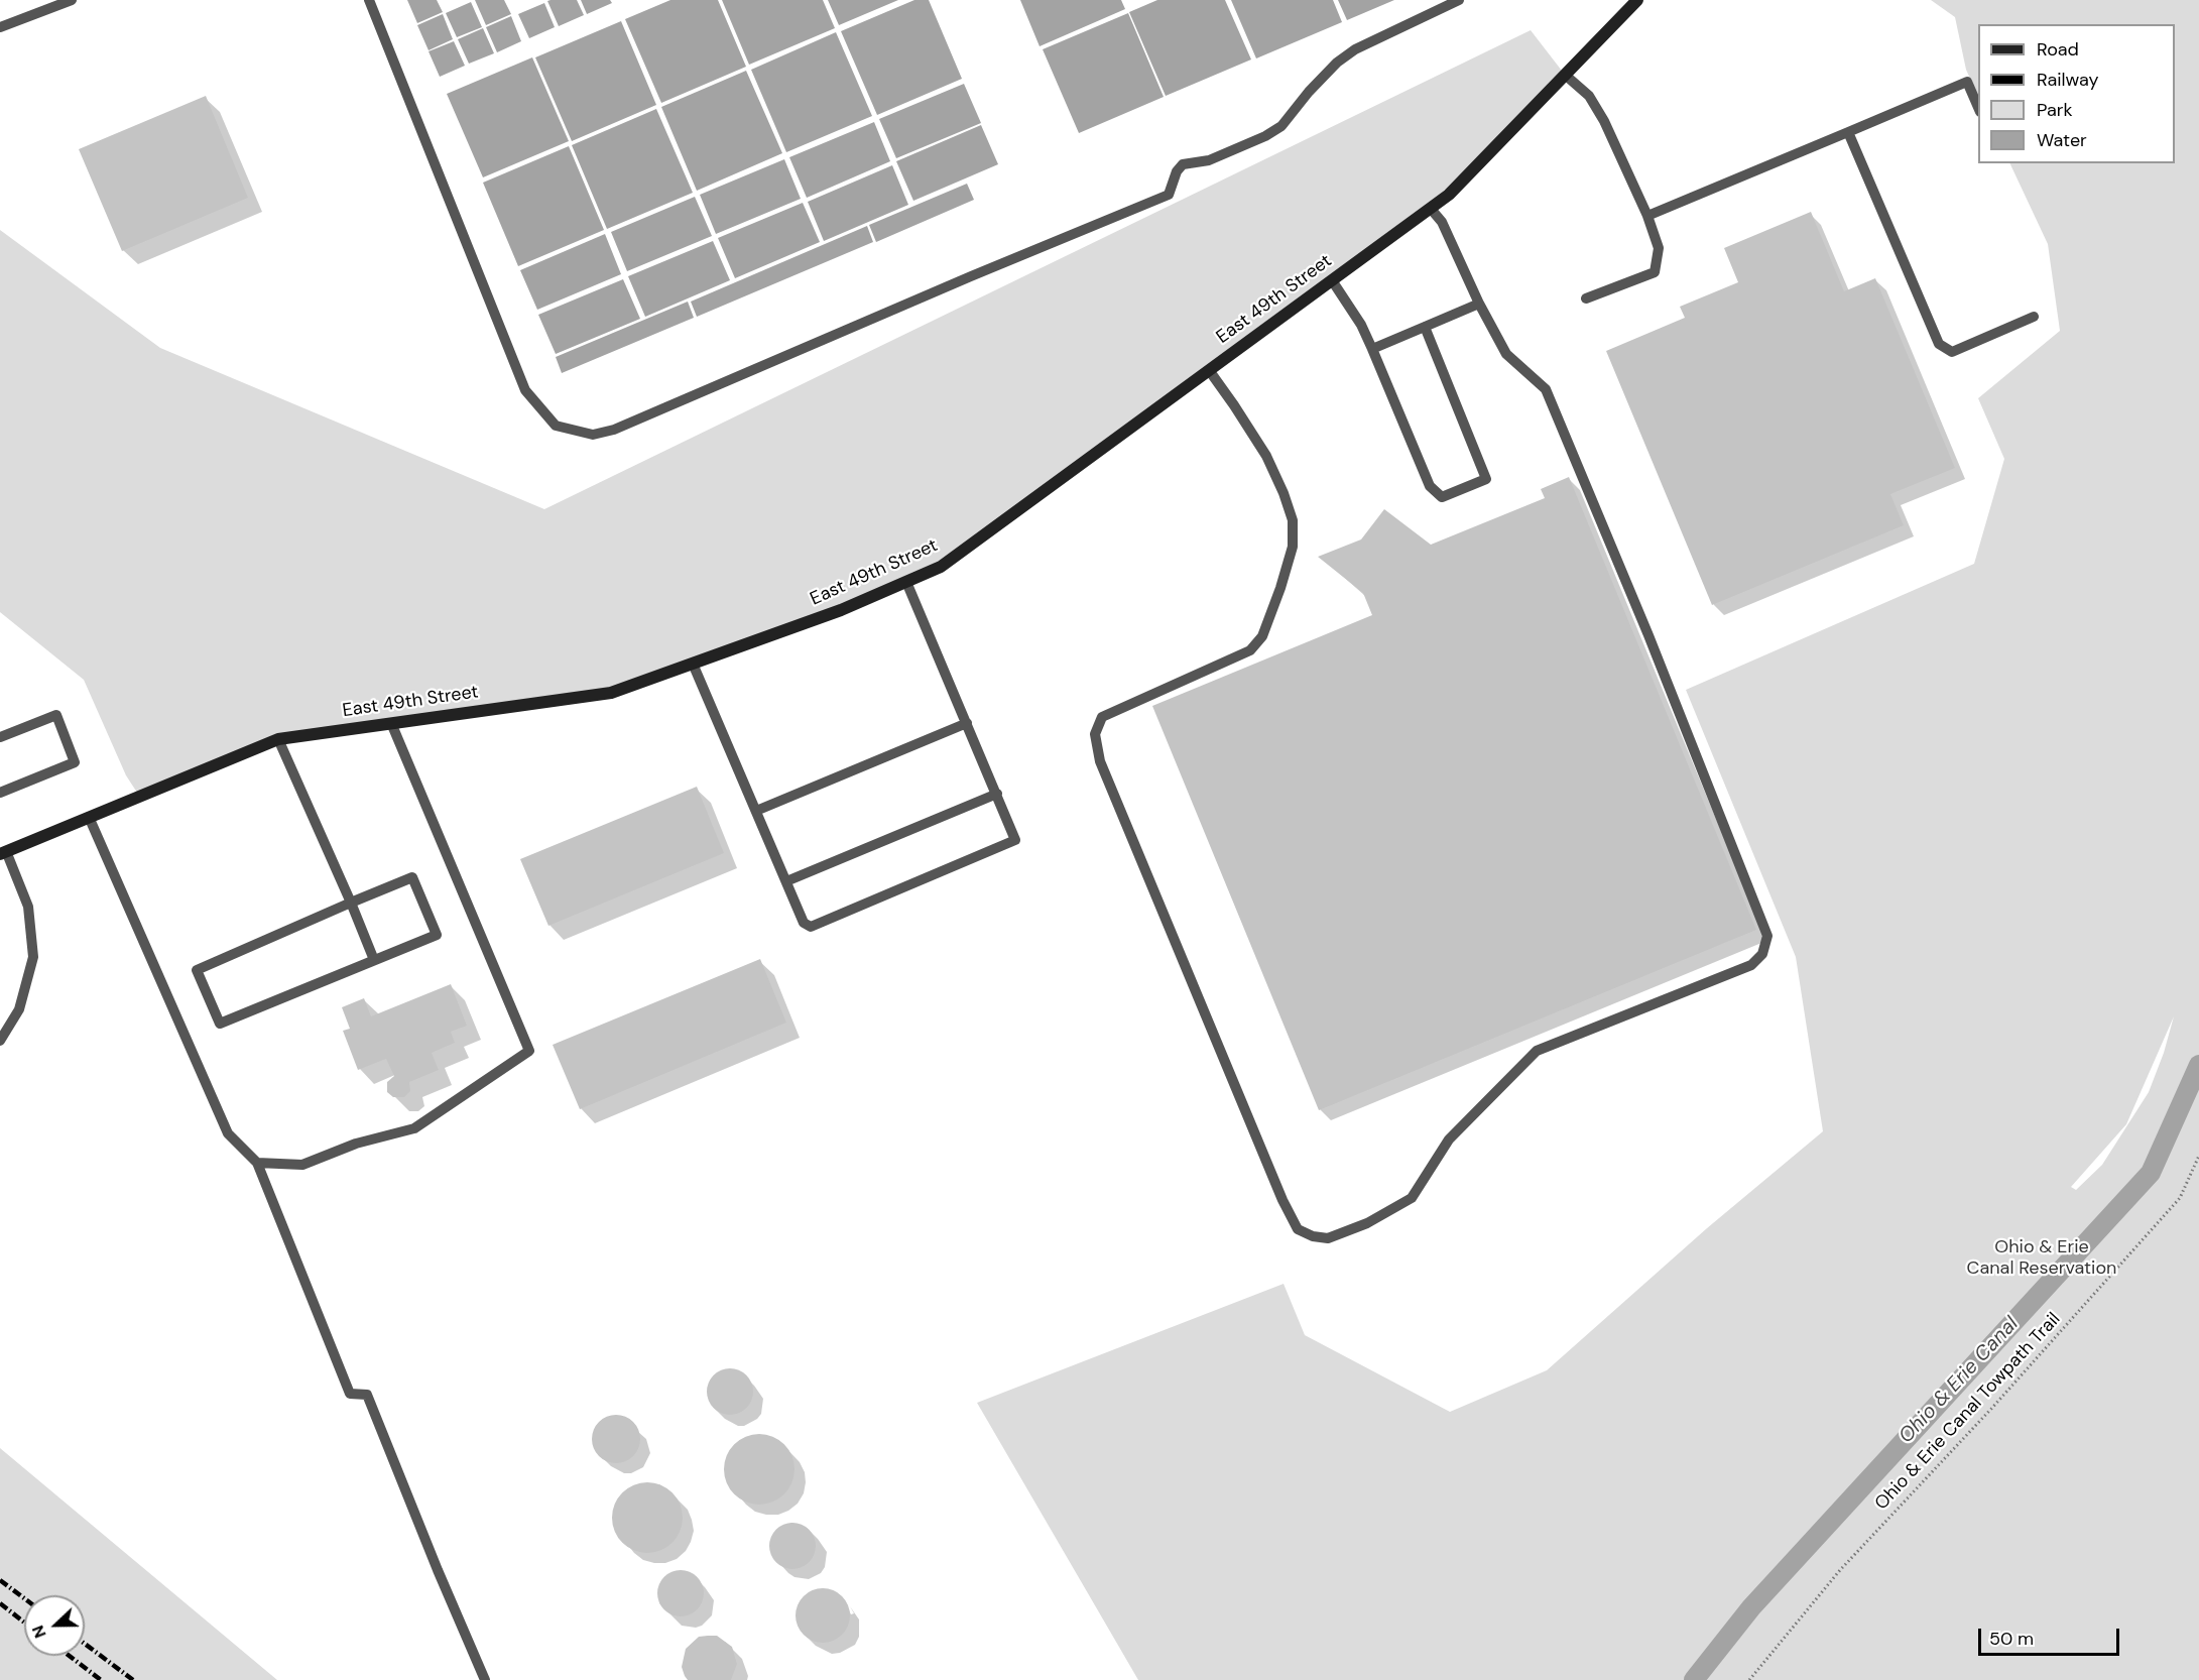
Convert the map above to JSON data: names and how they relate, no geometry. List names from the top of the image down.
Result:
{
  "streets": {
    "street": ["East 49th Street"],
    "path": ["Ohio & Erie Canal Towpath Trail"]
  },
  "water": ["Ohio & Erie Canal"],
  "parks": ["Ohio & Erie Canal Reservation"],
  "legend": [
    "Road",
    "Railway",
    "Park",
    "Water"
  ],
  "scale_bar": "50 m",
  "north": "left"
}
